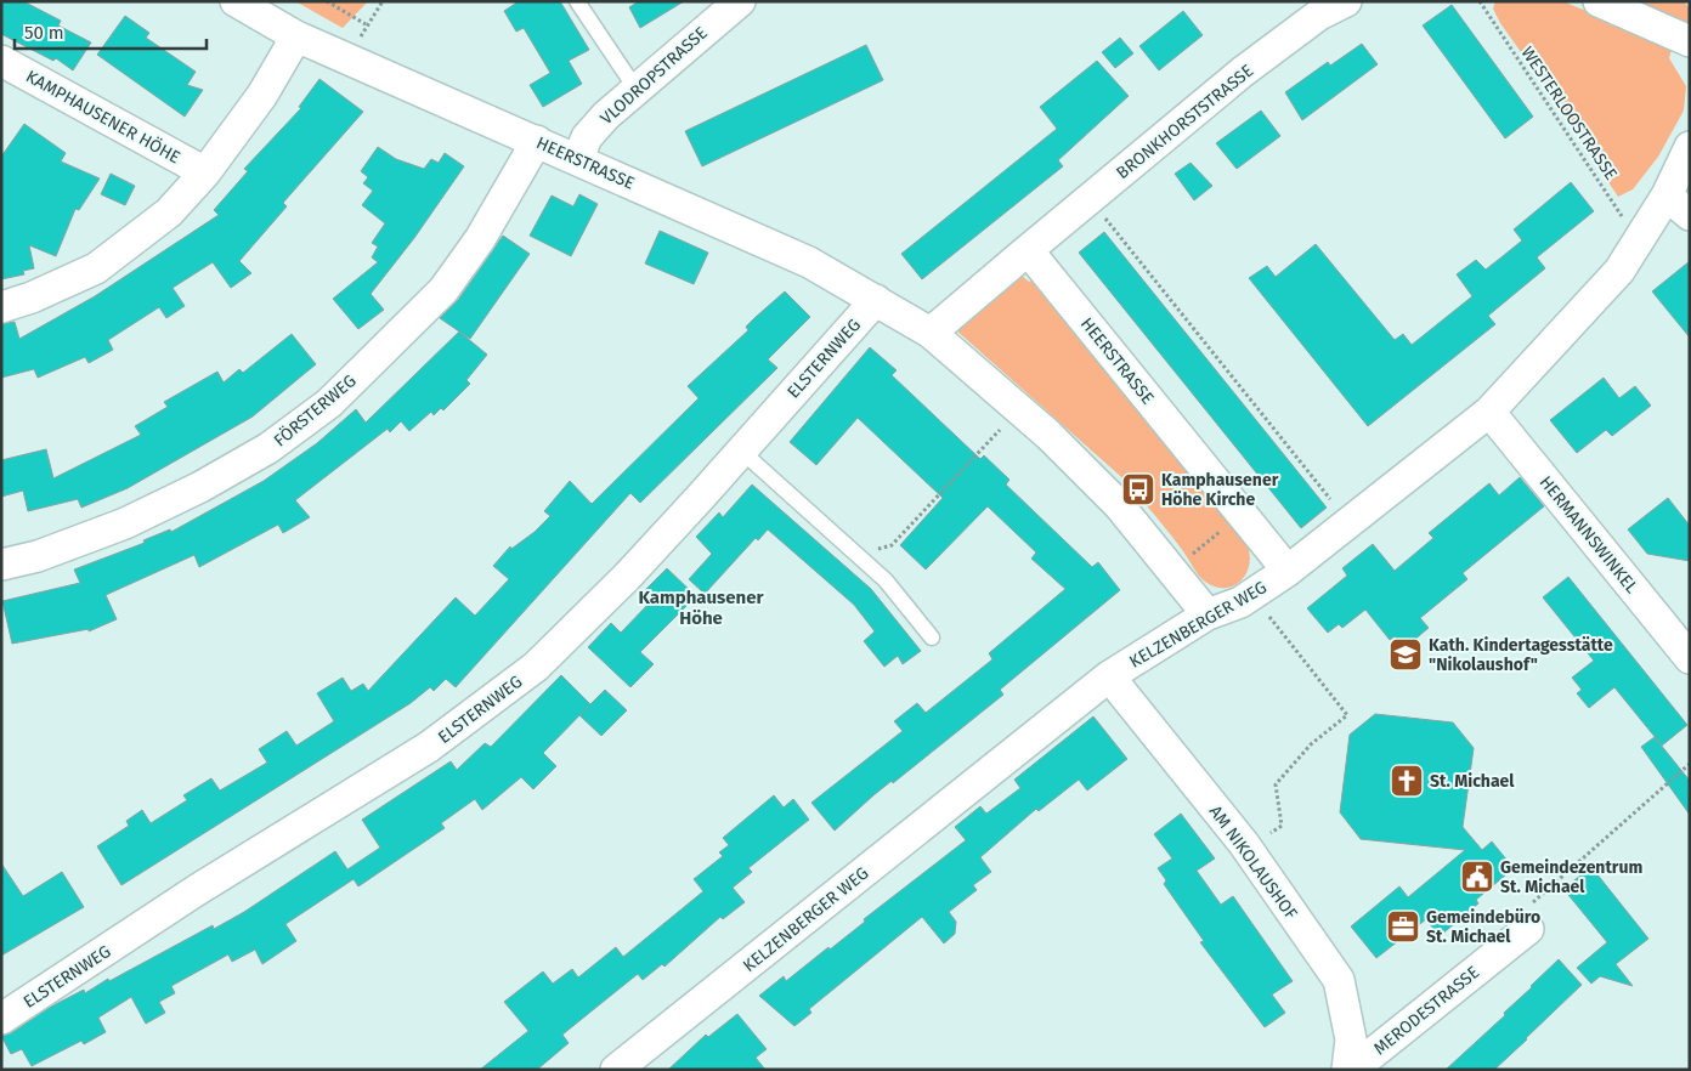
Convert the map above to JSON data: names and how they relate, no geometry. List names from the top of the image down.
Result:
{
  "streets": {
    "street": [
      "VLODROPSTRASSE",
      "KAMPHAUSENER HÖHE",
      "BRONKHORSTSTRASSE",
      "HEERSTRASSE",
      "ELSTERNWEG",
      "FÖRSTERWEG",
      "HERMANNSWINKEL",
      "KELZENBERGER WEG",
      "AM NIKOLAUSHOF",
      "MERODESTRASSE"
    ],
    "path": ["WESTERLOOSTRASSE"]
  },
  "crossings": [
    ["VLODROPSTRASSE", "HEERSTRASSE"],
    ["WESTERLOOSTRASSE", "KELZENBERGER WEG"],
    ["BRONKHORSTSTRASSE", "HEERSTRASSE"],
    ["HEERSTRASSE", "ELSTERNWEG"],
    ["HEERSTRASSE", "FÖRSTERWEG"],
    ["HEERSTRASSE", "KELZENBERGER WEG"],
    ["HERMANNSWINKEL", "KELZENBERGER WEG"],
    ["KELZENBERGER WEG", "AM NIKOLAUSHOF"],
    ["AM NIKOLAUSHOF", "MERODESTRASSE"]
  ],
  "districts": ["Kamphausener Höhe"],
  "places": {
    "bus stop": ["Kamphausener Höhe Kirche"],
    "school or university": ["Kath. Kindertagesstätte \"Nikolaushof\""],
    "church": ["St. Michael"],
    "public building": ["Gemeindezentrum St. Michael"],
    "office": ["Gemeindebüro St. Michael"]
  },
  "scale_bar": "50 m"
}
